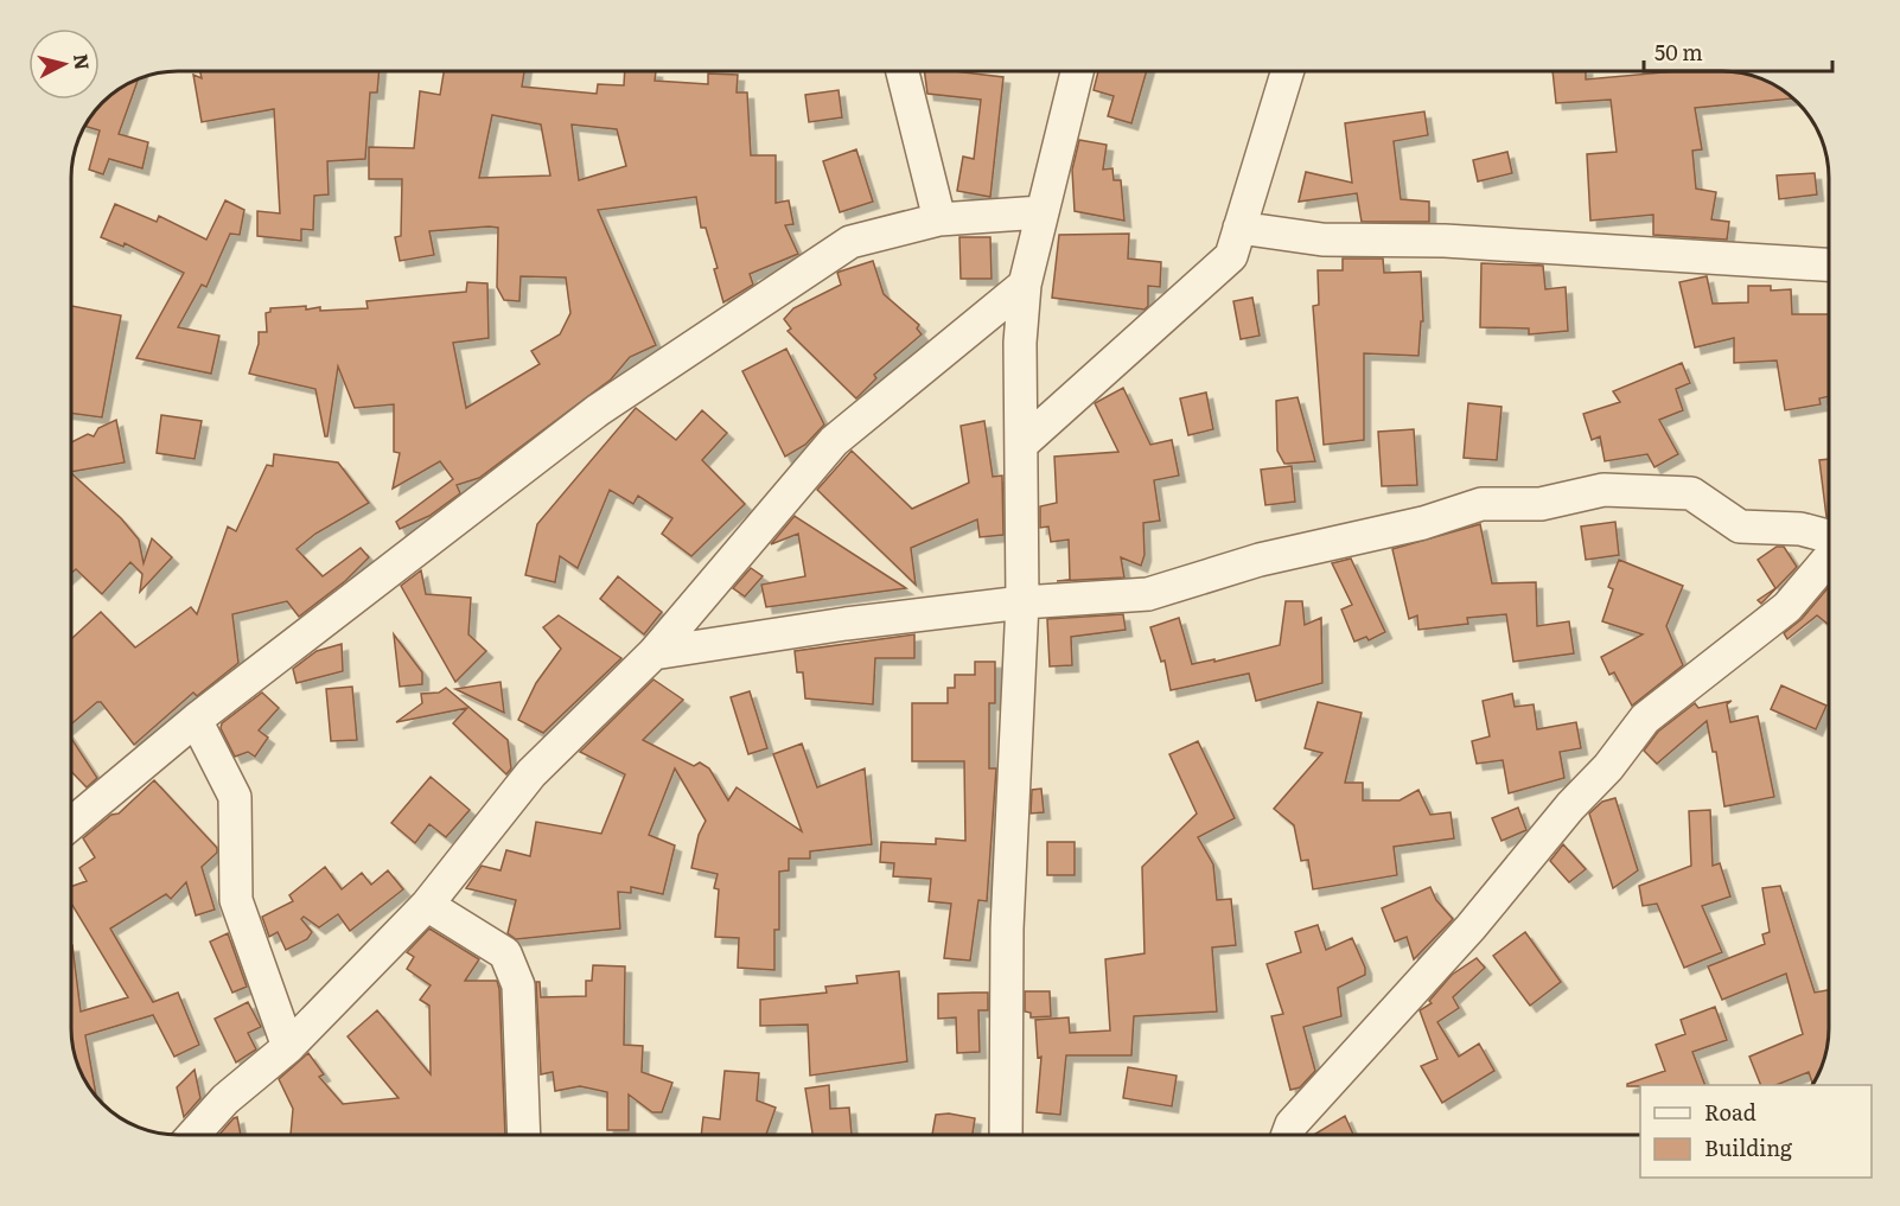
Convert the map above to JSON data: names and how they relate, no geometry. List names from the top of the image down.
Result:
{
  "legend": ["Road", "Building"],
  "scale_bar": "50 m",
  "north": "right"
}
